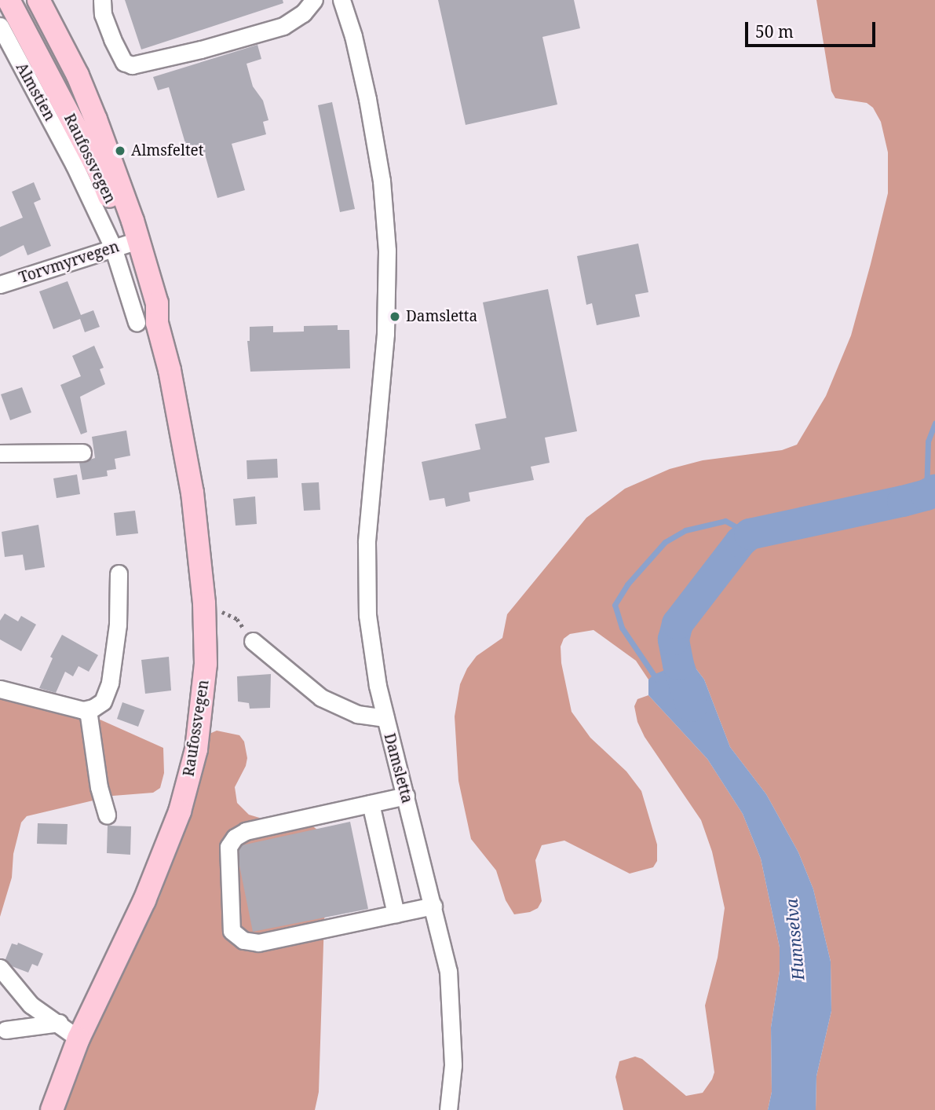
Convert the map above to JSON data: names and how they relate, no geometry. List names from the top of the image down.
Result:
{
  "streets": {
    "main road": ["Raufossvegen"],
    "street": ["Almstien", "Torvmyrvegen", "Damsletta"]
  },
  "crossings": [
    ["Almstien", "Raufossvegen"],
    ["Almstien", "Torvmyrvegen"],
    ["Raufossvegen", "Torvmyrvegen"]
  ],
  "water": ["Hunnselva"],
  "places": ["Almsfeltet", "Damsletta"],
  "scale_bar": "50 m"
}
